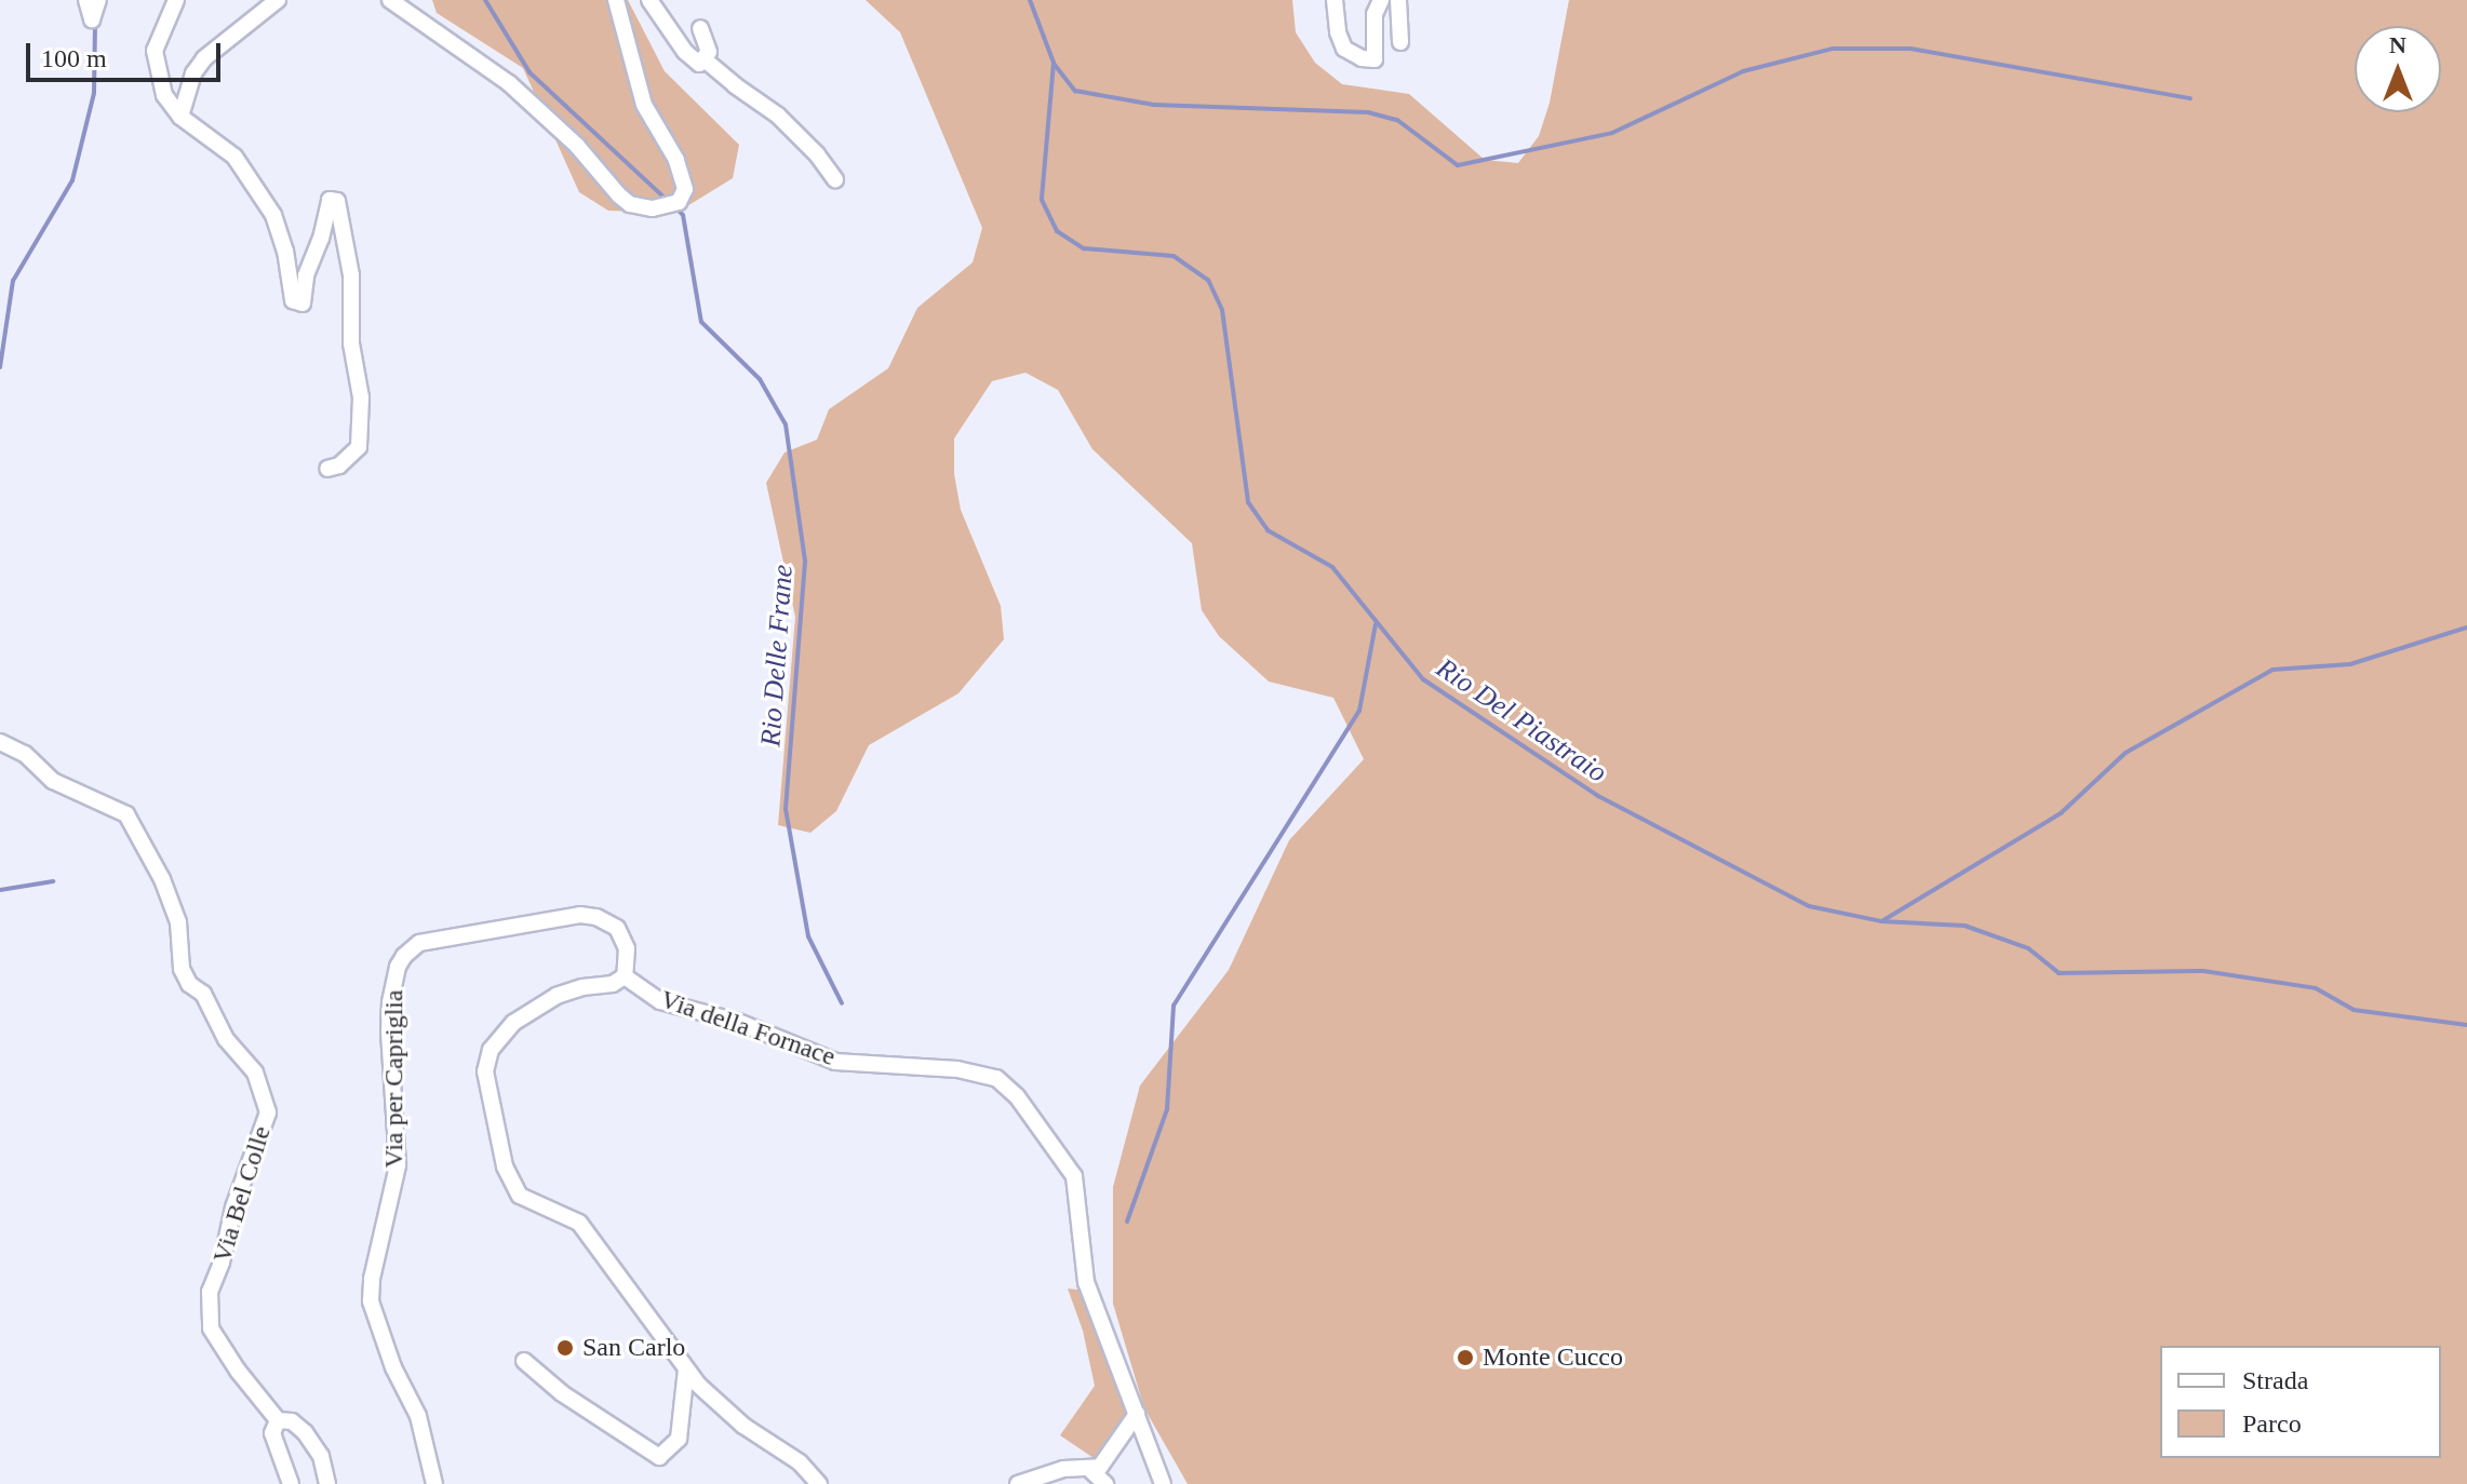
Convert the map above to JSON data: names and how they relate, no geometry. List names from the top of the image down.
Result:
{
  "streets": {
    "street": ["Via della Fornace", "Via per Capriglia", "Via Bel Colle"]
  },
  "crossings": [
    ["Via della Fornace", "Via per Capriglia"]
  ],
  "water": ["Rio Delle Frane", "Rio Del Piastraio"],
  "places": ["San Carlo", "Monte Cucco"],
  "legend": ["Strada", "Parco"],
  "scale_bar": "100 m",
  "north": "top"
}
